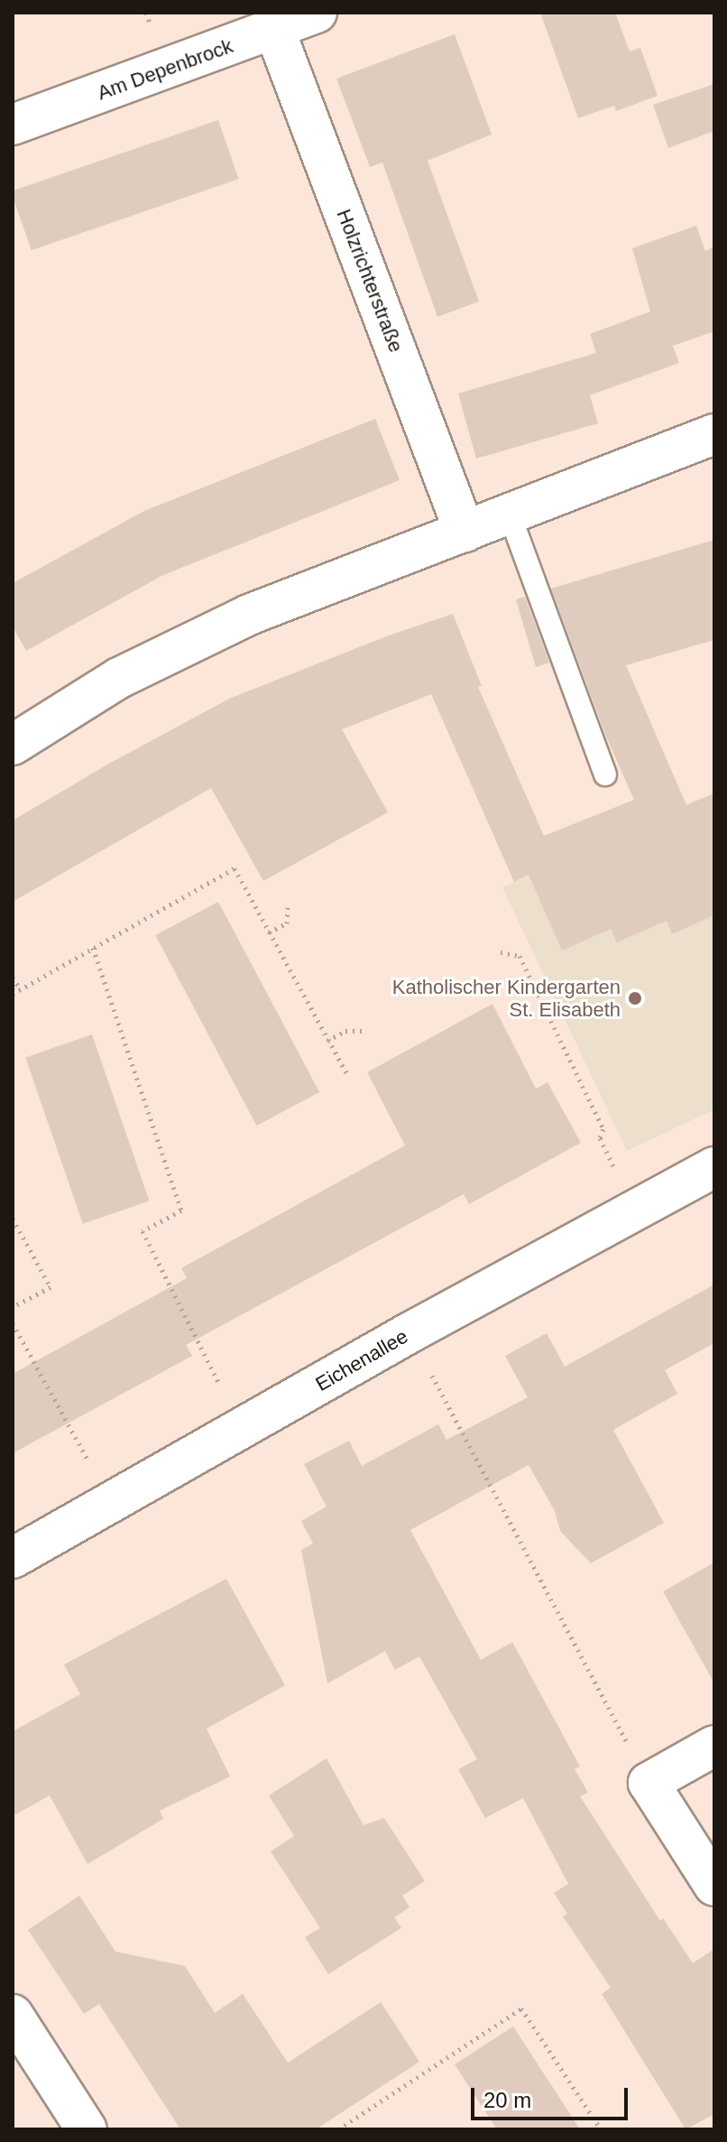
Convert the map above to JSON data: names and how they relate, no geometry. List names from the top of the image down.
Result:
{
  "streets": {
    "street": ["Am Depenbrock", "Holzrichterstraße", "Eichenallee"]
  },
  "crossings": [
    ["Am Depenbrock", "Holzrichterstraße"]
  ],
  "places": ["Katholischer Kindergarten St. Elisabeth"],
  "scale_bar": "20 m"
}
